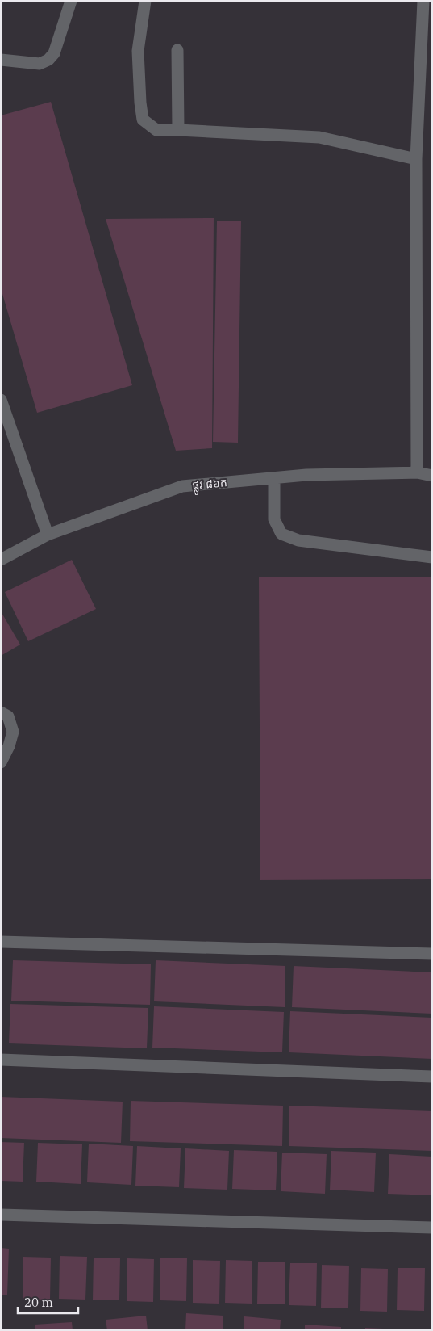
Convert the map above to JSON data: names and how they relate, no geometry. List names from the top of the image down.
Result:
{
  "streets": {
    "street": ["ផ្លូវ ៨៦ក"]
  },
  "scale_bar": "20 m"
}
